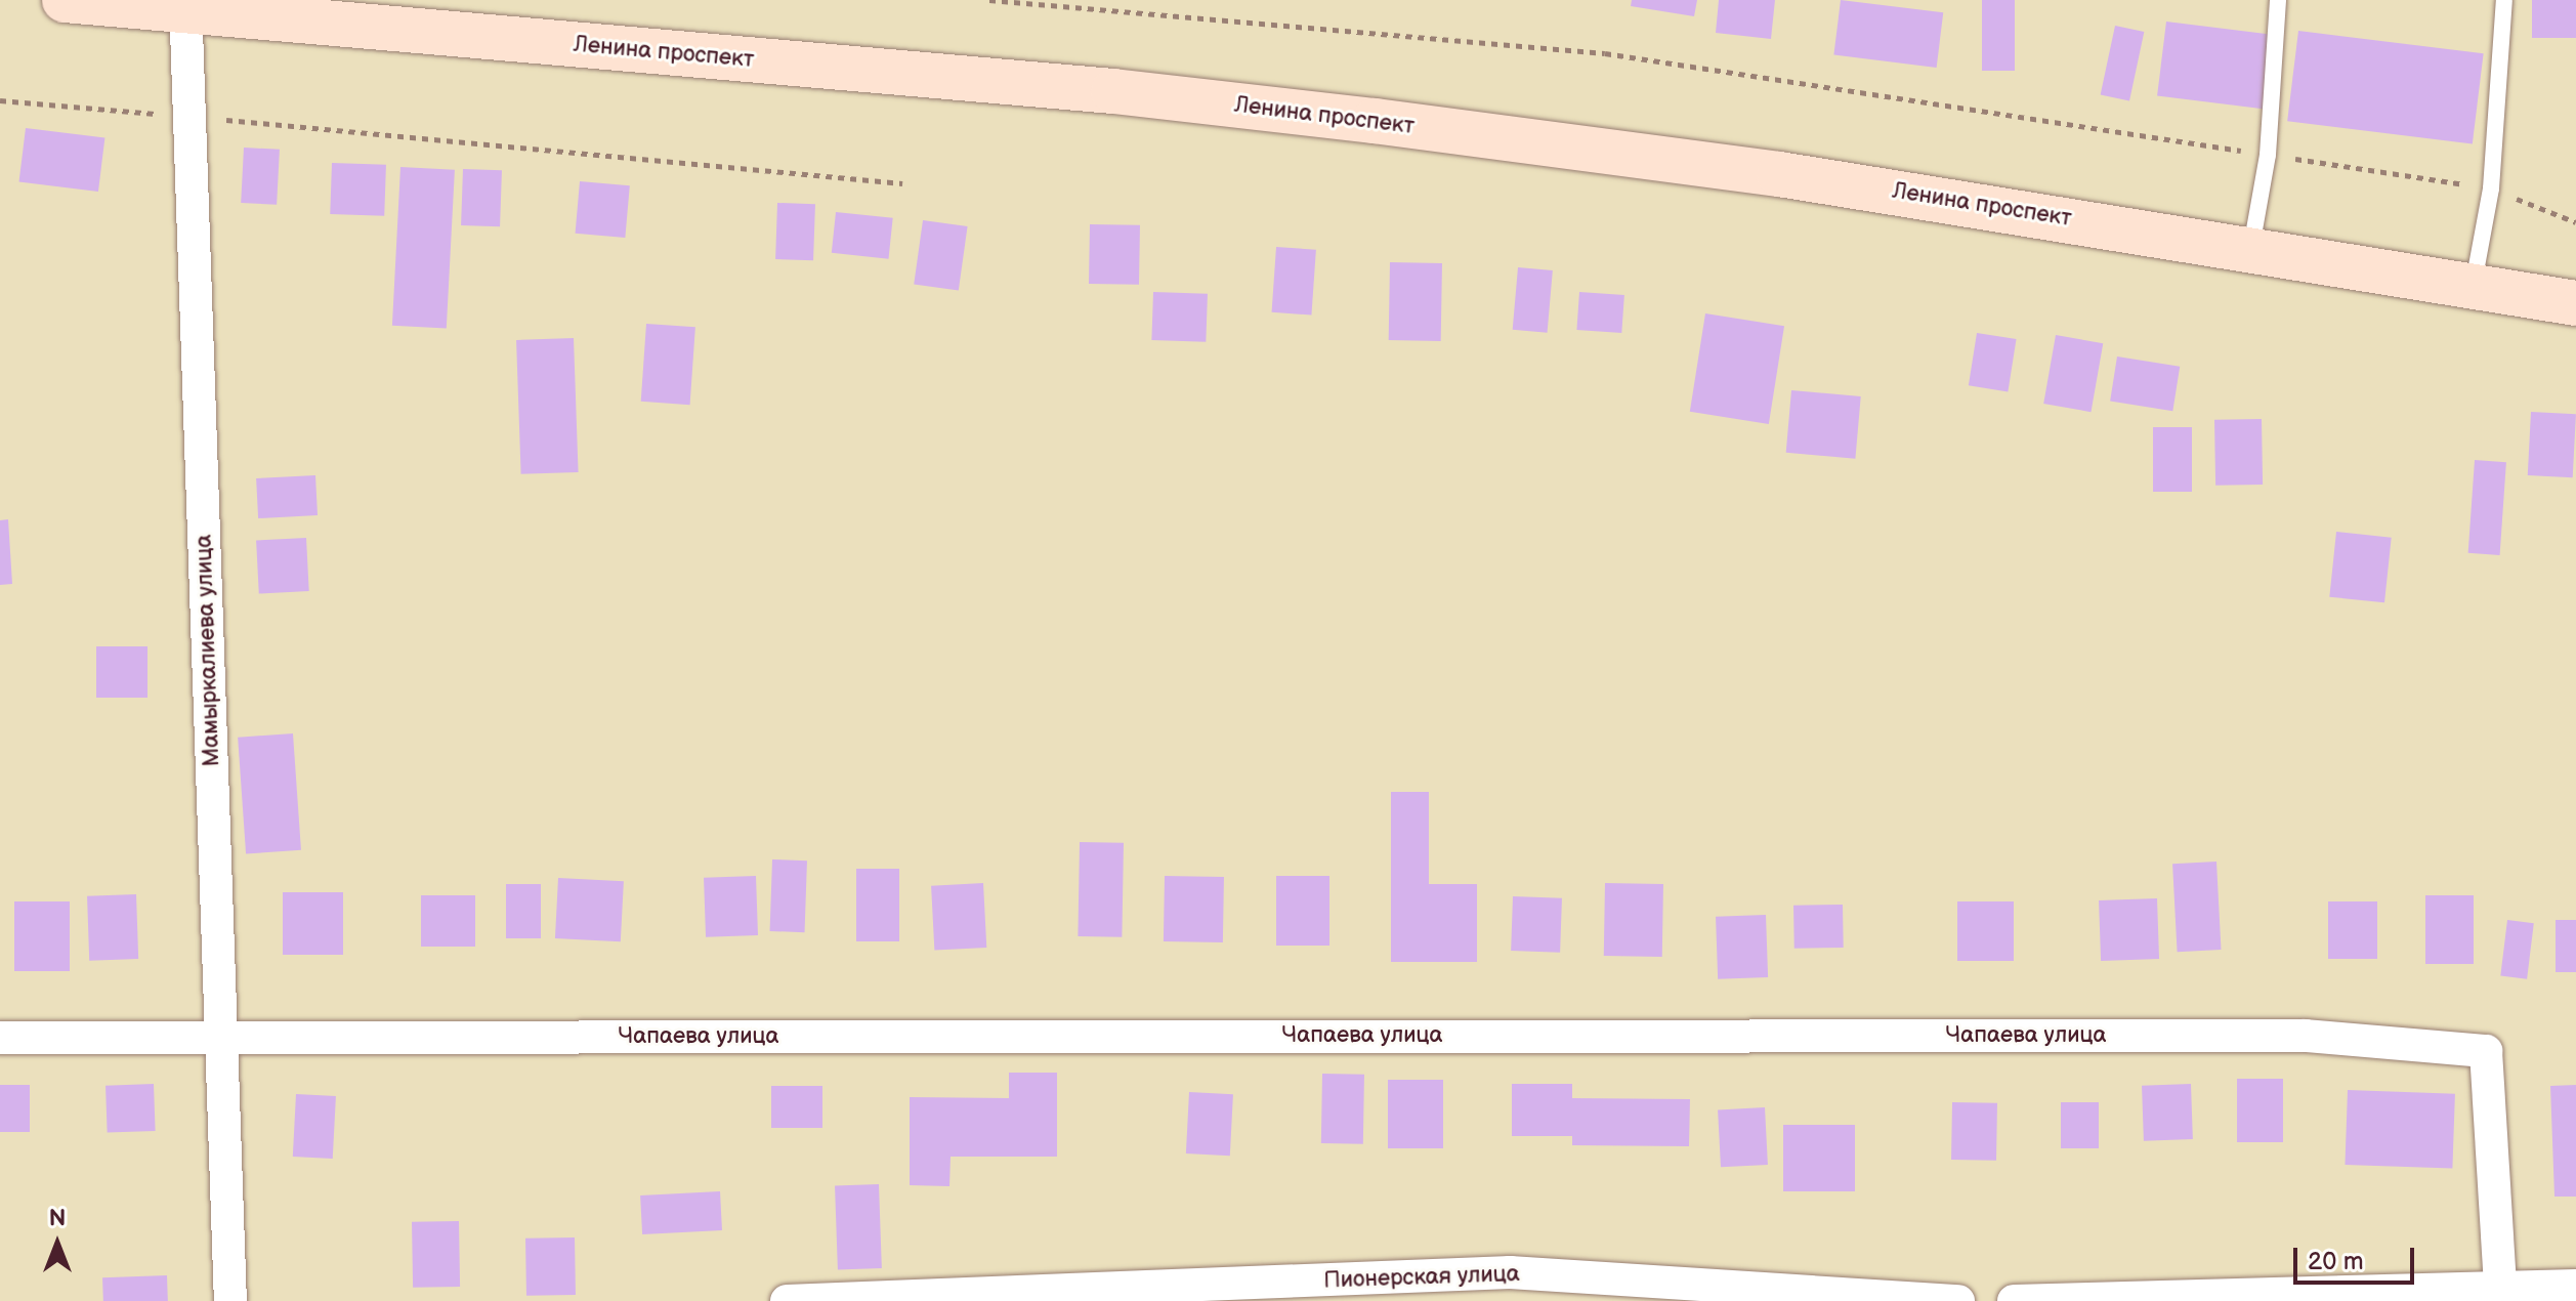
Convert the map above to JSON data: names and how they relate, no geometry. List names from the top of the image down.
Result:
{
  "streets": {
    "main road": ["Ленина проспект"],
    "street": ["Мамыркалиева улица", "Чапаева улица", "Пионерская улица"]
  },
  "crossings": [
    ["Ленина проспект", "Мамыркалиева улица"],
    ["Мамыркалиева улица", "Чапаева улица"]
  ],
  "scale_bar": "20 m",
  "north": "top"
}
